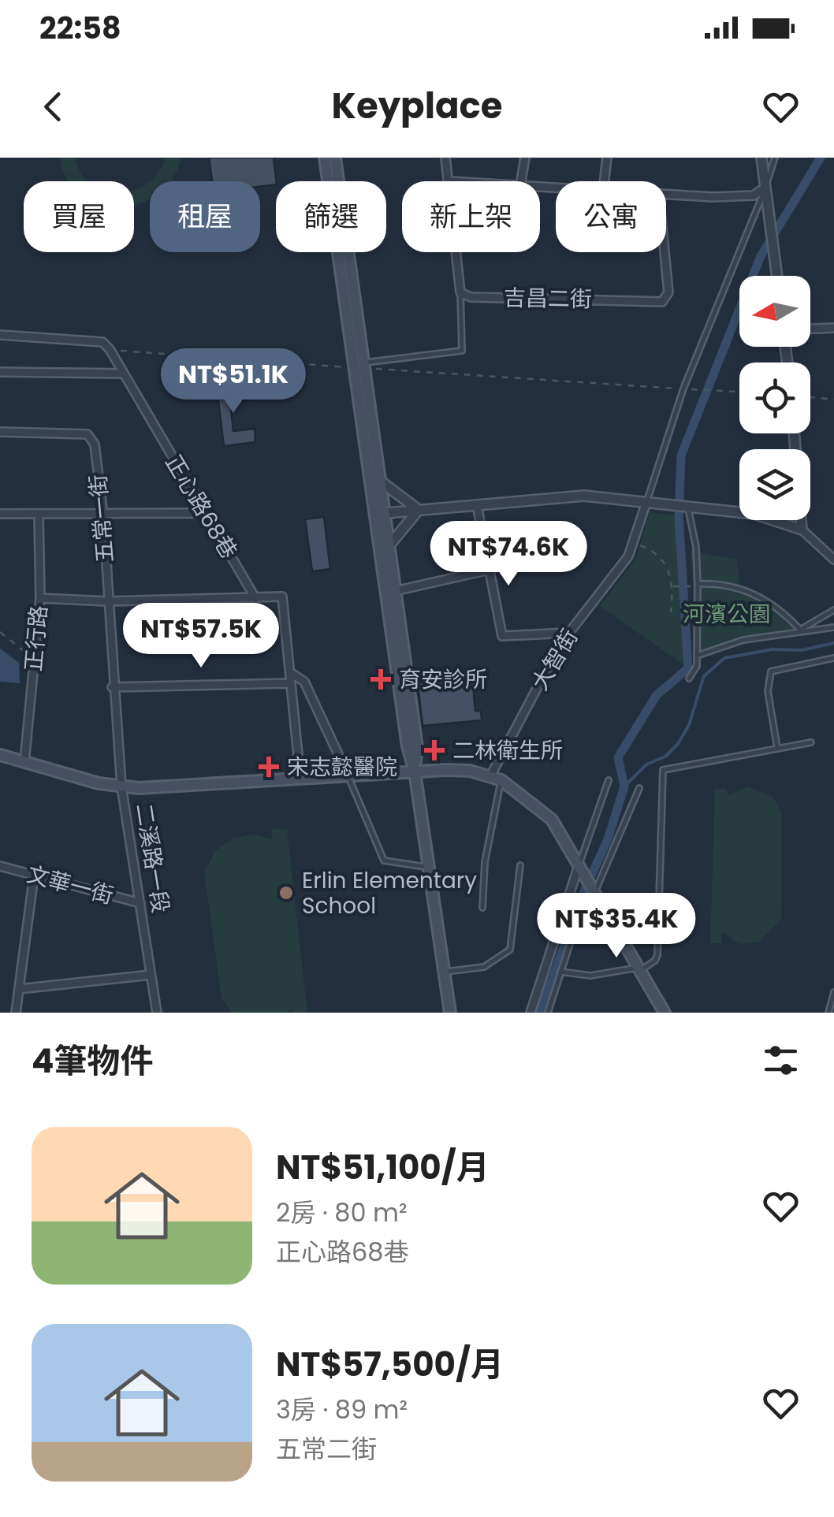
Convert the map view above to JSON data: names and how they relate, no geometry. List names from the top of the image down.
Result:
{
  "streets": {
    "main road": ["二溪路一段"],
    "street": [
      "吉昌二街",
      "正心路68巷",
      "五常一街",
      "正行路",
      "大智街",
      "文華一街"
    ]
  },
  "crossings": [
    ["五常一街", "二溪路一段"],
    ["正行路", "二溪路一段"],
    ["二溪路一段", "文華一街"]
  ],
  "parks": ["河濱公園"],
  "places": {
    "health": ["育安診所", "二林衛生所", "宋志懿醫院"],
    "other": ["Erlin Elementary School"]
  },
  "north": "left",
  "page": {
    "status": "22:58",
    "header": "Keyplace",
    "chip": [
      "買屋",
      "租屋",
      "篩選",
      "新上架",
      "公寓"
    ],
    "price": [
      "NT$51.1K",
      "NT$74.6K",
      "NT$57.5K",
      "NT$35.4K"
    ],
    "heading": "4筆物件",
    "list": [
      {
        "name": "NT$51,100/月",
        "note": "2房 · 80 m² · 正心路68巷"
      },
      {
        "name": "NT$57,500/月",
        "note": "3房 · 89 m² · 五常二街"
      }
    ]
  }
}
